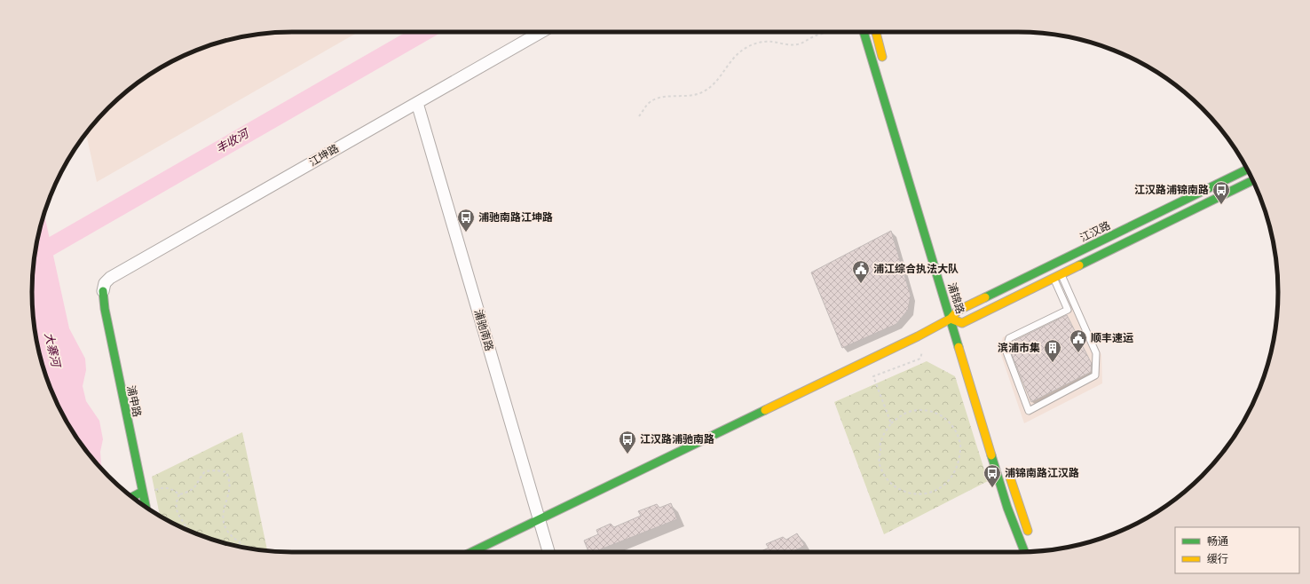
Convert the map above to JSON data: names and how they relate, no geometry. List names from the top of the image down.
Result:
{
  "streets": {
    "street": [
      "江坤路",
      "江汉路",
      "浦锦路",
      "浦驰南路",
      "浦申路"
    ]
  },
  "crossings": [
    ["江坤路", "浦驰南路"],
    ["江坤路", "浦申路"],
    ["江汉路", "浦锦路"]
  ],
  "water": ["丰收河", "大寨河"],
  "places": {
    "bus stop": [
      "江汉路浦锦南路",
      "浦驰南路江坤路",
      "江汉路浦驰南路",
      "浦锦南路江汉路"
    ],
    "public building": ["浦江综合执法大队", "顺丰速运"],
    "building": ["滨浦市集"]
  },
  "legend": ["畅通", "缓行"]
}
